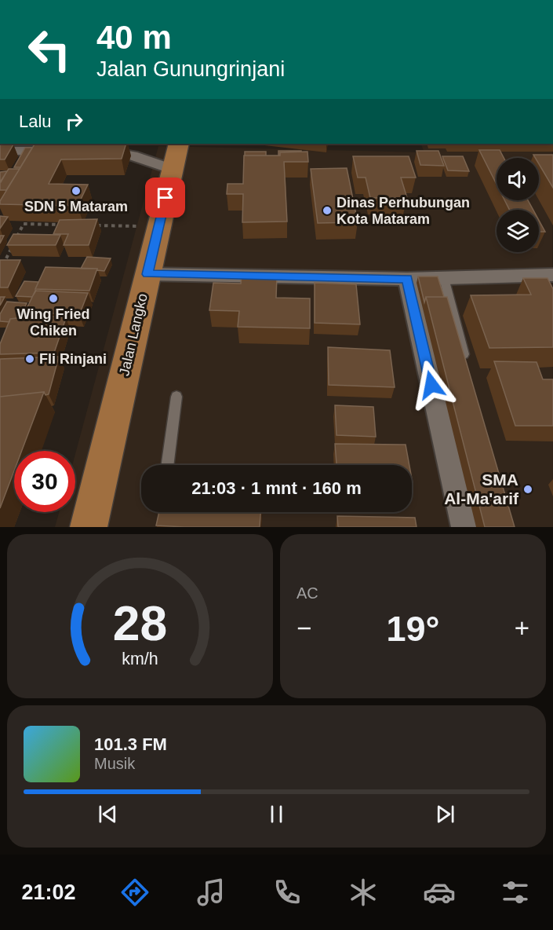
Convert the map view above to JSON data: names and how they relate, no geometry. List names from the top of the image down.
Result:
{
  "streets": {
    "main road": ["Jalan Langko"]
  },
  "places": [
    "SDN 5 Mataram",
    "Dinas Perhubungan Kota Mataram",
    "Wing Fried Chiken",
    "Fli Rinjani",
    "SMA Al-Ma'arif"
  ],
  "page": {
    "turn": ["40 m", "Jalan Gunungrinjani"],
    "then": "Lalu",
    "limit": "30",
    "trip": "21:03 · 1 mnt · 160 m",
    "tile": "AC",
    "heat": ["−", "19°", "+"],
    "song": ["101.3 FM", "Musik"],
    "tabs": "21:02",
    "gauge": ["28", "km/h"]
  }
}
